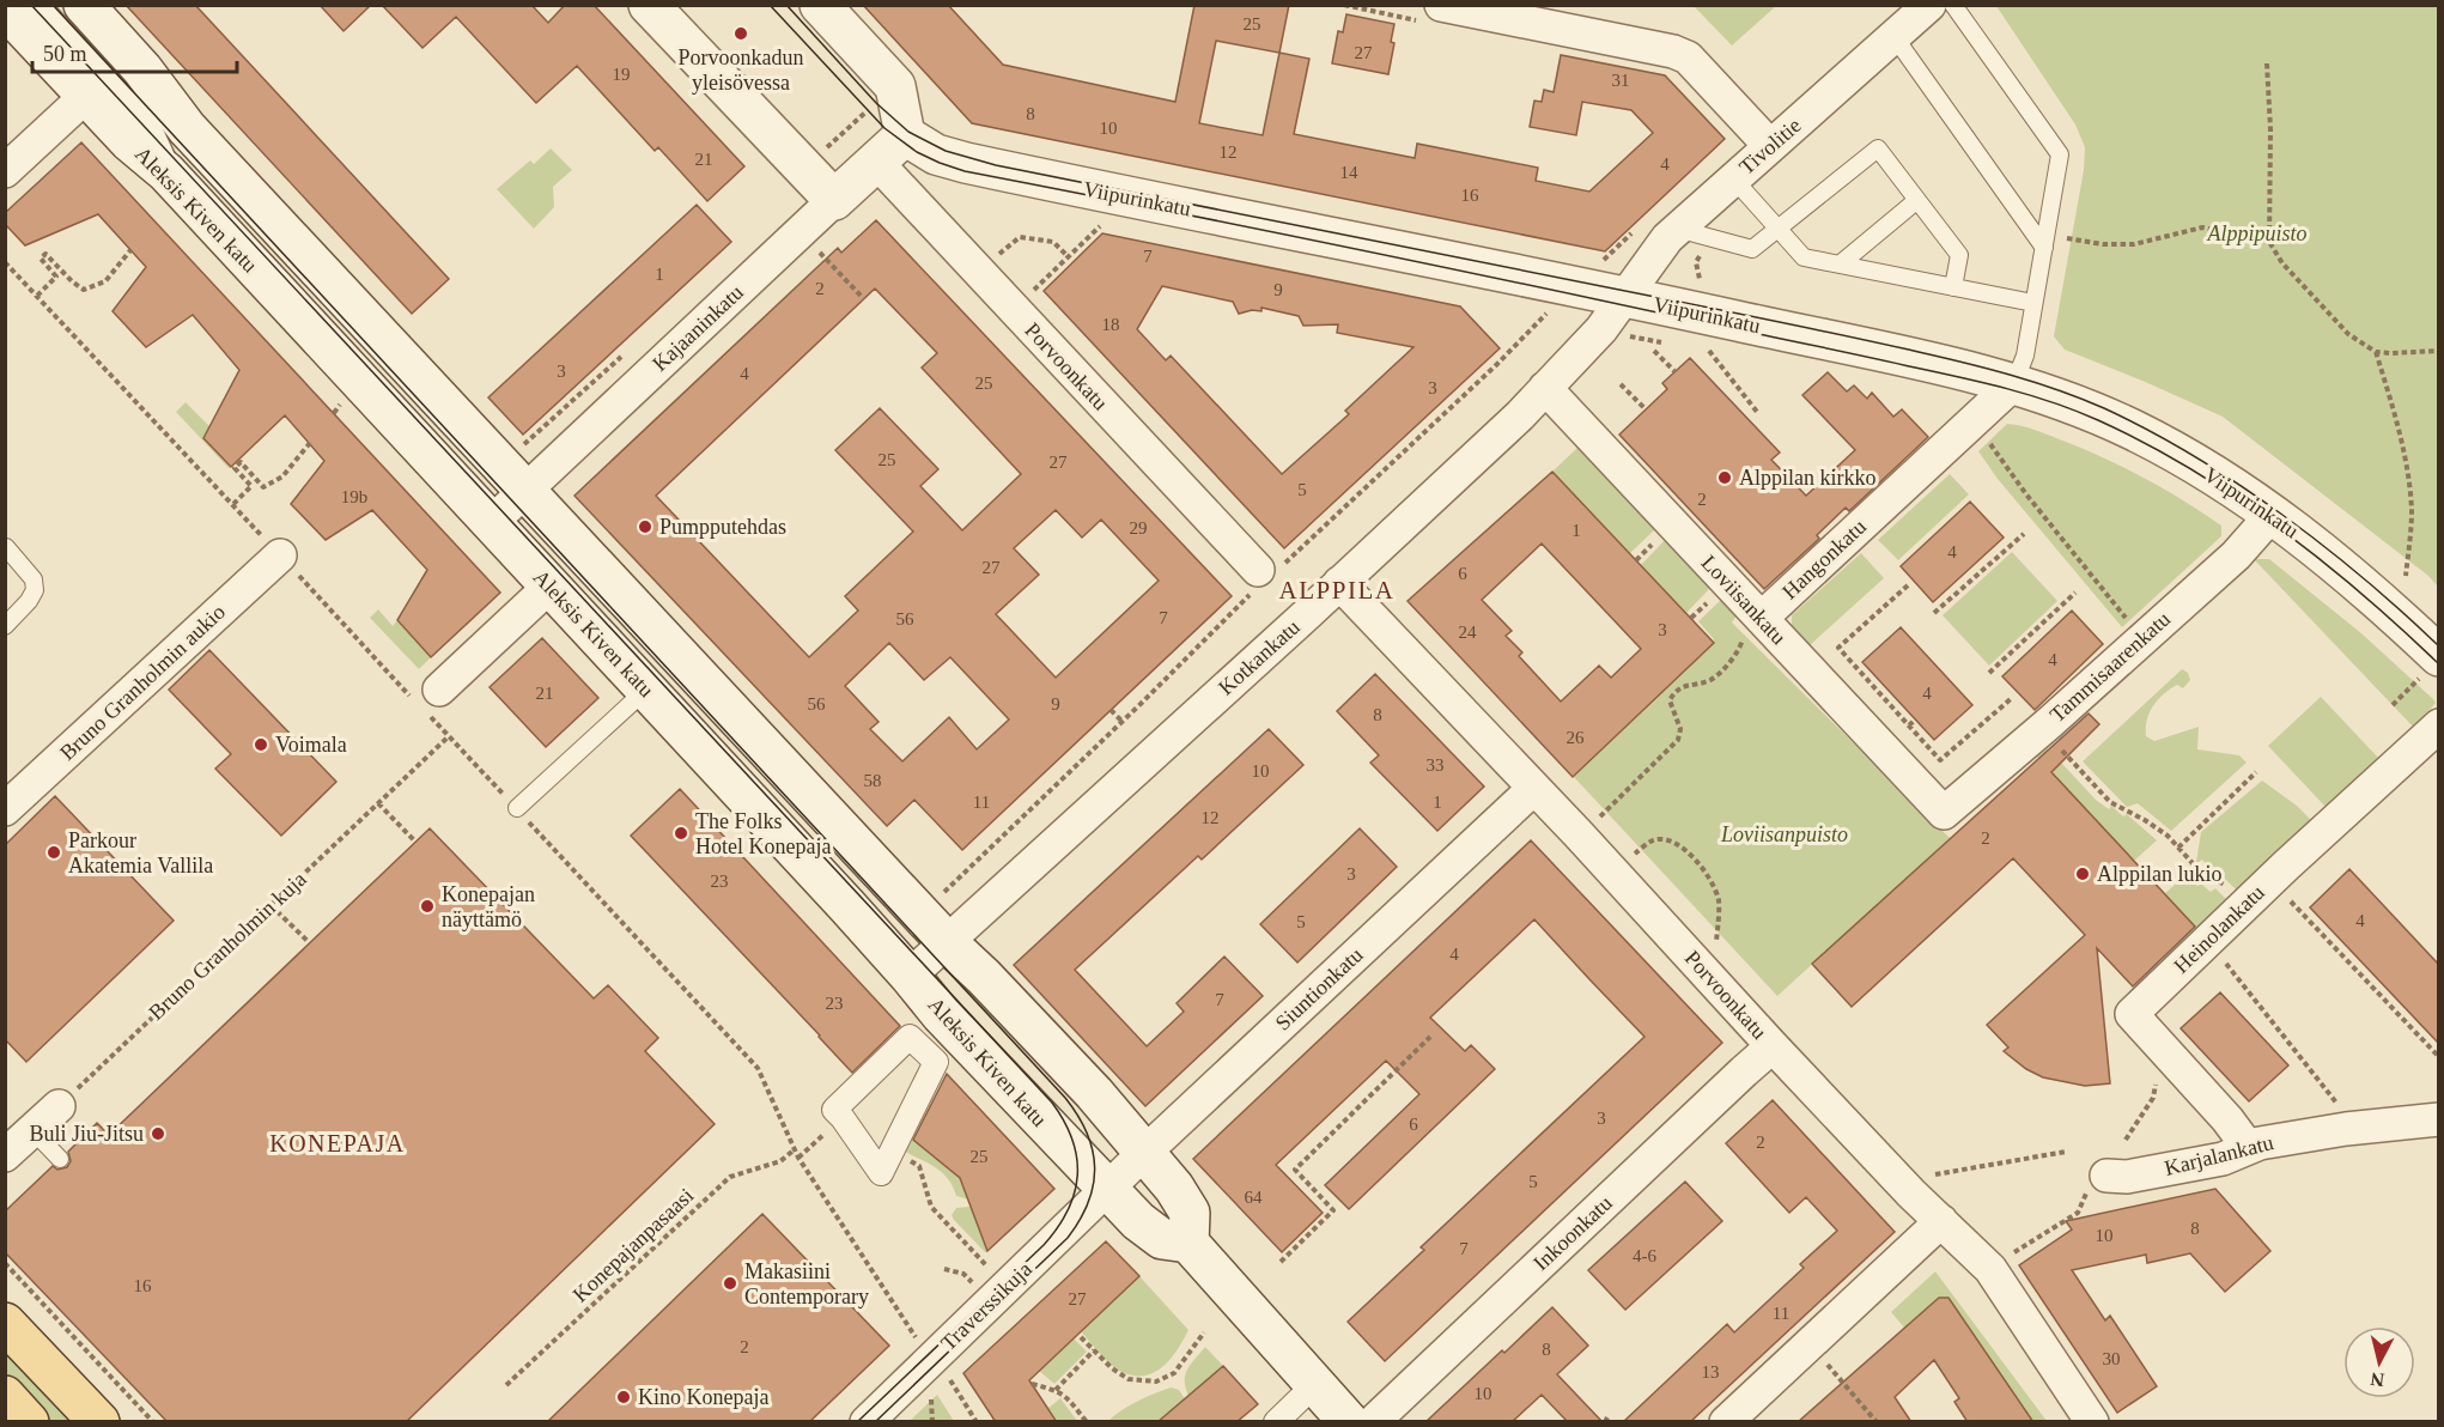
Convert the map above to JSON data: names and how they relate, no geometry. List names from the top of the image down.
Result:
{
  "streets": {
    "main road": ["Viipurinkatu", "Aleksis Kiven katu", "Kajaaninkatu"],
    "street": [
      "Tivolitie",
      "Porvoonkatu",
      "Hangonkatu",
      "Loviisankatu",
      "Kotkankatu",
      "Tammisaarenkatu",
      "Bruno Granholmin aukio",
      "Heinolankatu",
      "Siuntionkatu",
      "Karjalankatu",
      "Inkoonkatu",
      "Traverssikuja"
    ],
    "path": ["Bruno Granholmin kuja", "Konepajanpasaasi"]
  },
  "crossings": [
    ["Tivolitie", "Viipurinkatu"],
    ["Tivolitie", "Kotkankatu"],
    ["Viipurinkatu", "Kajaaninkatu"],
    ["Viipurinkatu", "Hangonkatu"],
    ["Viipurinkatu", "Kotkankatu"],
    ["Viipurinkatu", "Tammisaarenkatu"],
    ["Aleksis Kiven katu", "Kajaaninkatu"],
    ["Aleksis Kiven katu", "Kotkankatu"],
    ["Aleksis Kiven katu", "Siuntionkatu"],
    ["Aleksis Kiven katu", "Traverssikuja"],
    ["Kajaaninkatu", "Porvoonkatu"],
    ["Porvoonkatu", "Kotkankatu"],
    ["Porvoonkatu", "Siuntionkatu"],
    ["Porvoonkatu", "Inkoonkatu"],
    ["Hangonkatu", "Loviisankatu"],
    ["Loviisankatu", "Kotkankatu"],
    ["Loviisankatu", "Tammisaarenkatu"],
    ["Heinolankatu", "Karjalankatu"],
    ["Siuntionkatu", "Traverssikuja"]
  ],
  "districts": ["ALPPILA", "KONEPAJA"],
  "parks": ["Alppipuisto", "Loviisanpuisto"],
  "places": [
    "Porvoonkadun yleisövessa",
    "Alppilan kirkko",
    "Pumpputehdas",
    "Voimala",
    "The Folks Hotel Konepaja",
    "Parkour Akatemia Vallila",
    "Alppilan lukio",
    "Konepajan näyttämö",
    "Buli Jiu-Jitsu",
    "Makasiini Contemporary",
    "Kino Konepaja"
  ],
  "house_numbers": [
    "25",
    "27",
    "19",
    "31",
    "8",
    "10",
    "12",
    "21",
    "4",
    "14",
    "16",
    "7",
    "1",
    "2",
    "9",
    "18",
    "3",
    "4",
    "25",
    "3",
    "25",
    "27",
    "5",
    "19b",
    "2",
    "29",
    "1",
    "4",
    "27",
    "6",
    "7",
    "56",
    "3",
    "24",
    "4",
    "21",
    "4",
    "56",
    "9",
    "8",
    "26",
    "33",
    "10",
    "58",
    "11",
    "1",
    "12",
    "2",
    "3",
    "23",
    "4",
    "5",
    "4",
    "7",
    "23",
    "3",
    "6",
    "2",
    "25",
    "5",
    "64",
    "8",
    "10",
    "7",
    "4-6",
    "16",
    "27",
    "11",
    "2",
    "8",
    "30",
    "13",
    "10"
  ],
  "scale_bar": "50 m",
  "north": "bottom"
}
